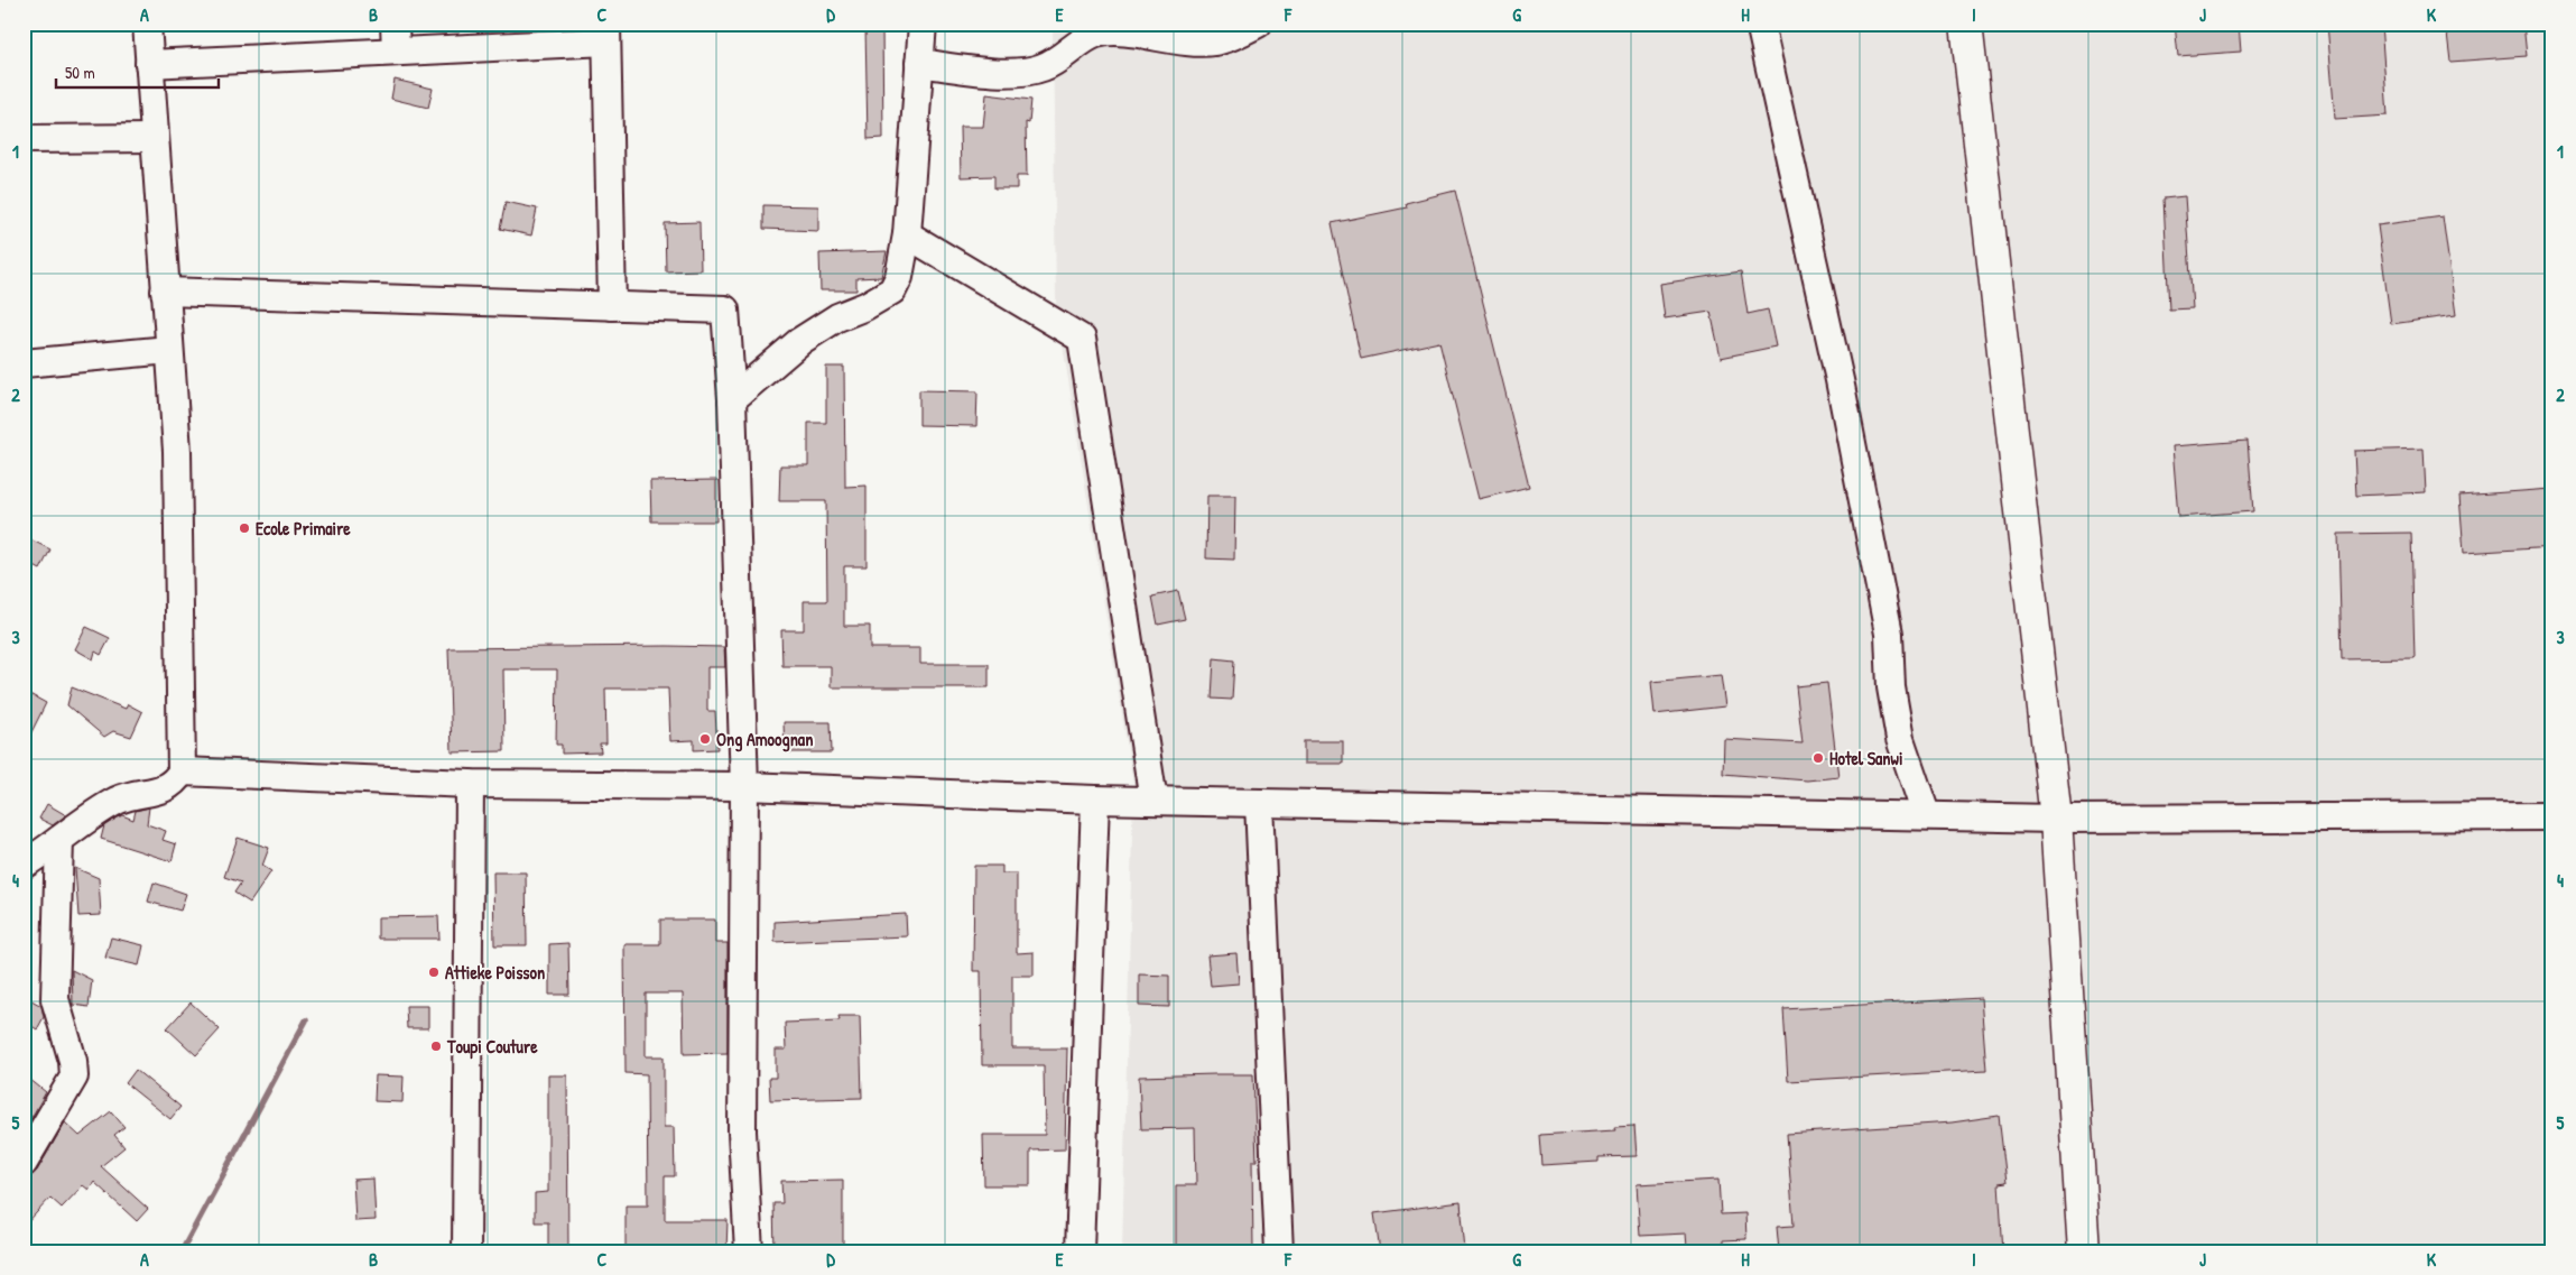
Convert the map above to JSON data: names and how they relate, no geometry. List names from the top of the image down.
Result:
{
  "places": [
    "Ecole Primaire",
    "Ong Amoognan",
    "Hotel Sanwi",
    "Attieke Poisson",
    "Toupi Couture"
  ],
  "scale_bar": "50 m",
  "grid": {
    "columns": [
      "A",
      "B",
      "C",
      "D",
      "E",
      "F",
      "G",
      "H",
      "I",
      "J",
      "K"
    ],
    "rows": [
      "1",
      "2",
      "3",
      "4",
      "5"
    ]
  }
}
